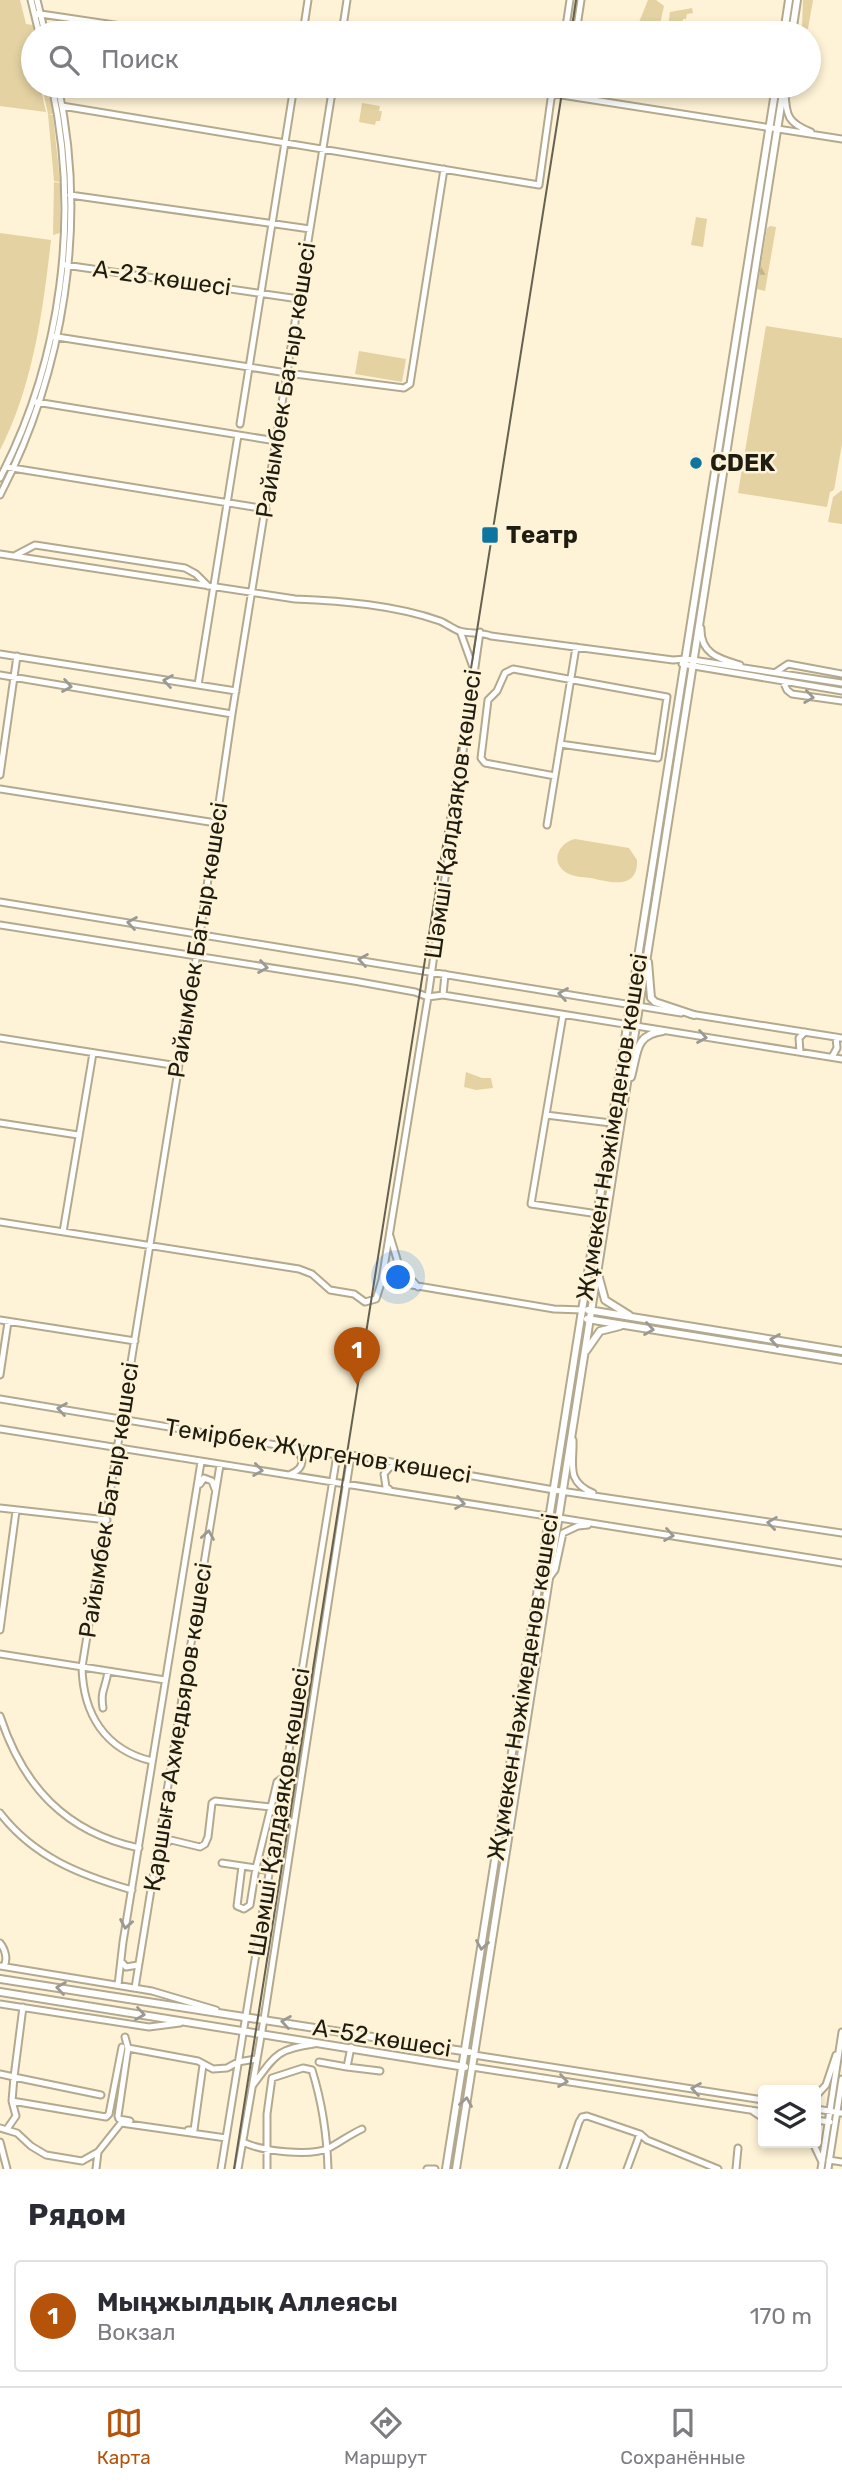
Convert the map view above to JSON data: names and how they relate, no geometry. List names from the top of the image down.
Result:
{
  "streets": {
    "main road": ["Жұмекен Нәжімеденов көшесі", "А-52 көшесі"],
    "street": [
      "А-23 көшесі",
      "Райымбек Батыр көшесі",
      "Шәмші Қалдаяқов көшесі",
      "Темірбек Жүргенов көшесі",
      "Қаршыға Ахмедьяров көшесі"
    ]
  },
  "crossings": [
    ["А-23 көшесі", "Райымбек Батыр көшесі"],
    ["Райымбек Батыр көшесі", "Темірбек Жүргенов көшесі"],
    ["Райымбек Батыр көшесі", "Қаршыға Ахмедьяров көшесі"],
    ["Шәмші Қалдаяқов көшесі", "Жұмекен Нәжімеденов көшесі"],
    ["Шәмші Қалдаяқов көшесі", "Темірбек Жүргенов көшесі"],
    ["Шәмші Қалдаяқов көшесі", "А-52 көшесі"],
    ["Жұмекен Нәжімеденов көшесі", "Темірбек Жүргенов көшесі"],
    ["Жұмекен Нәжімеденов көшесі", "А-52 көшесі"],
    ["Темірбек Жүргенов көшесі", "Қаршыға Ахмедьяров көшесі"]
  ],
  "places": {
    "other": ["CDEK"],
    "transit": ["Театр"]
  },
  "page": {
    "search": "Поиск",
    "pins": "1",
    "heading": "Рядом",
    "list": [
      {
        "mark": "1",
        "name": "Мыңжылдық Аллеясы",
        "note": "Вокзал",
        "value": "170 m"
      }
    ],
    "nav": ["Карта", "Маршрут", "Сохранённые"]
  }
}
